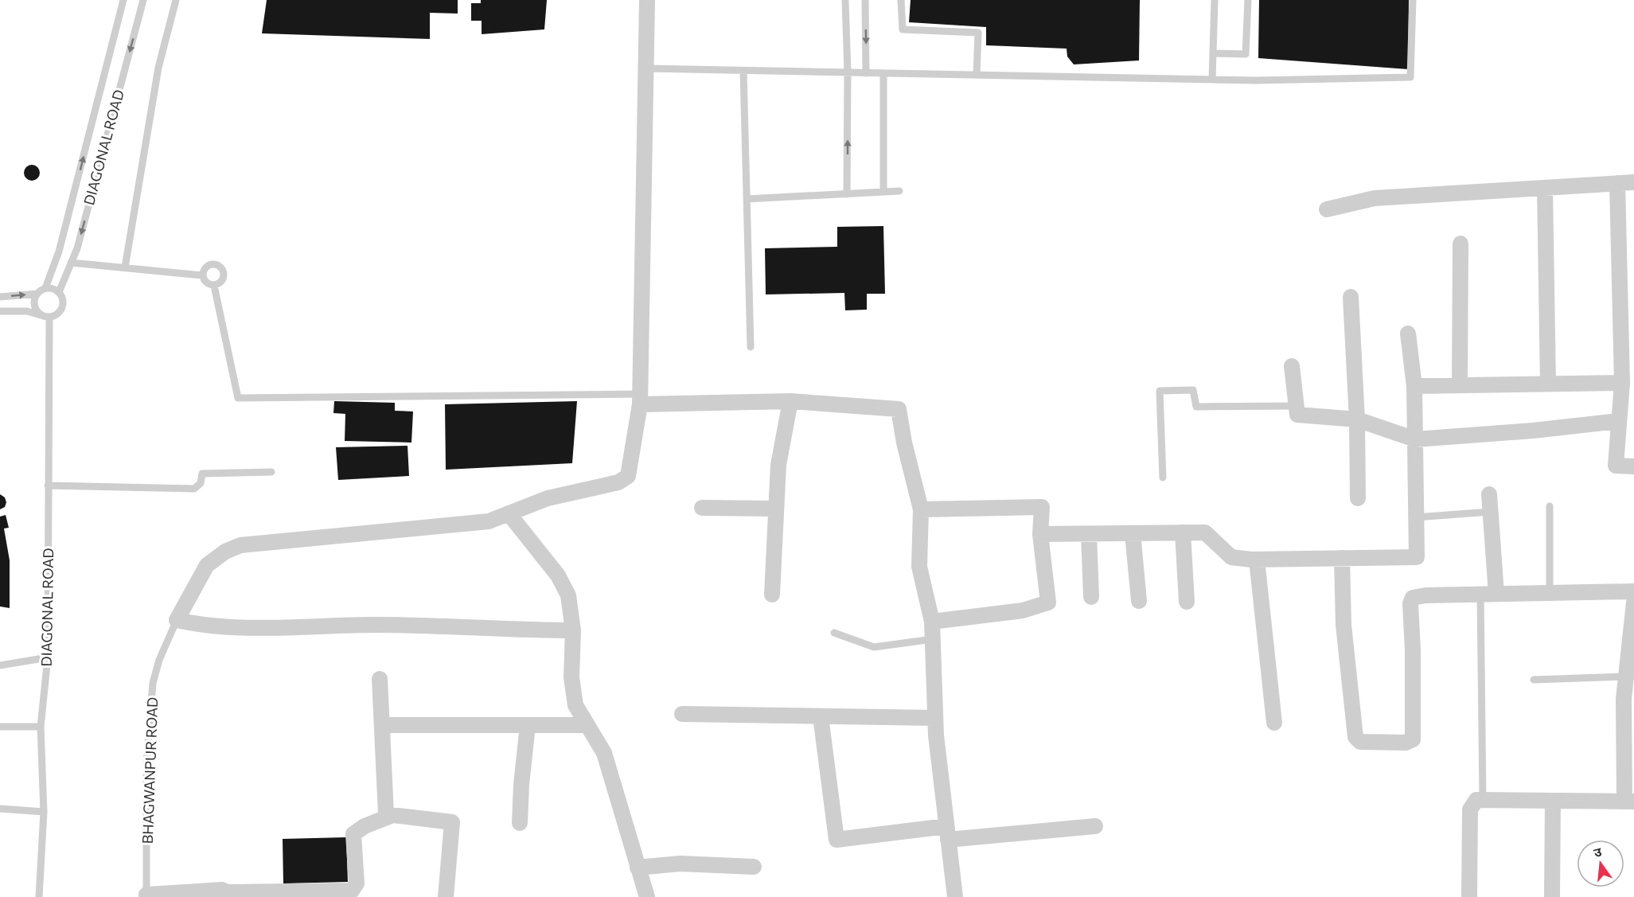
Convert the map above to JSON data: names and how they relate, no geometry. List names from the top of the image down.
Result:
{
  "streets": {
    "lane": ["DIAGONAL ROAD", "BHAGWANPUR ROAD"]
  },
  "north": "top"
}
